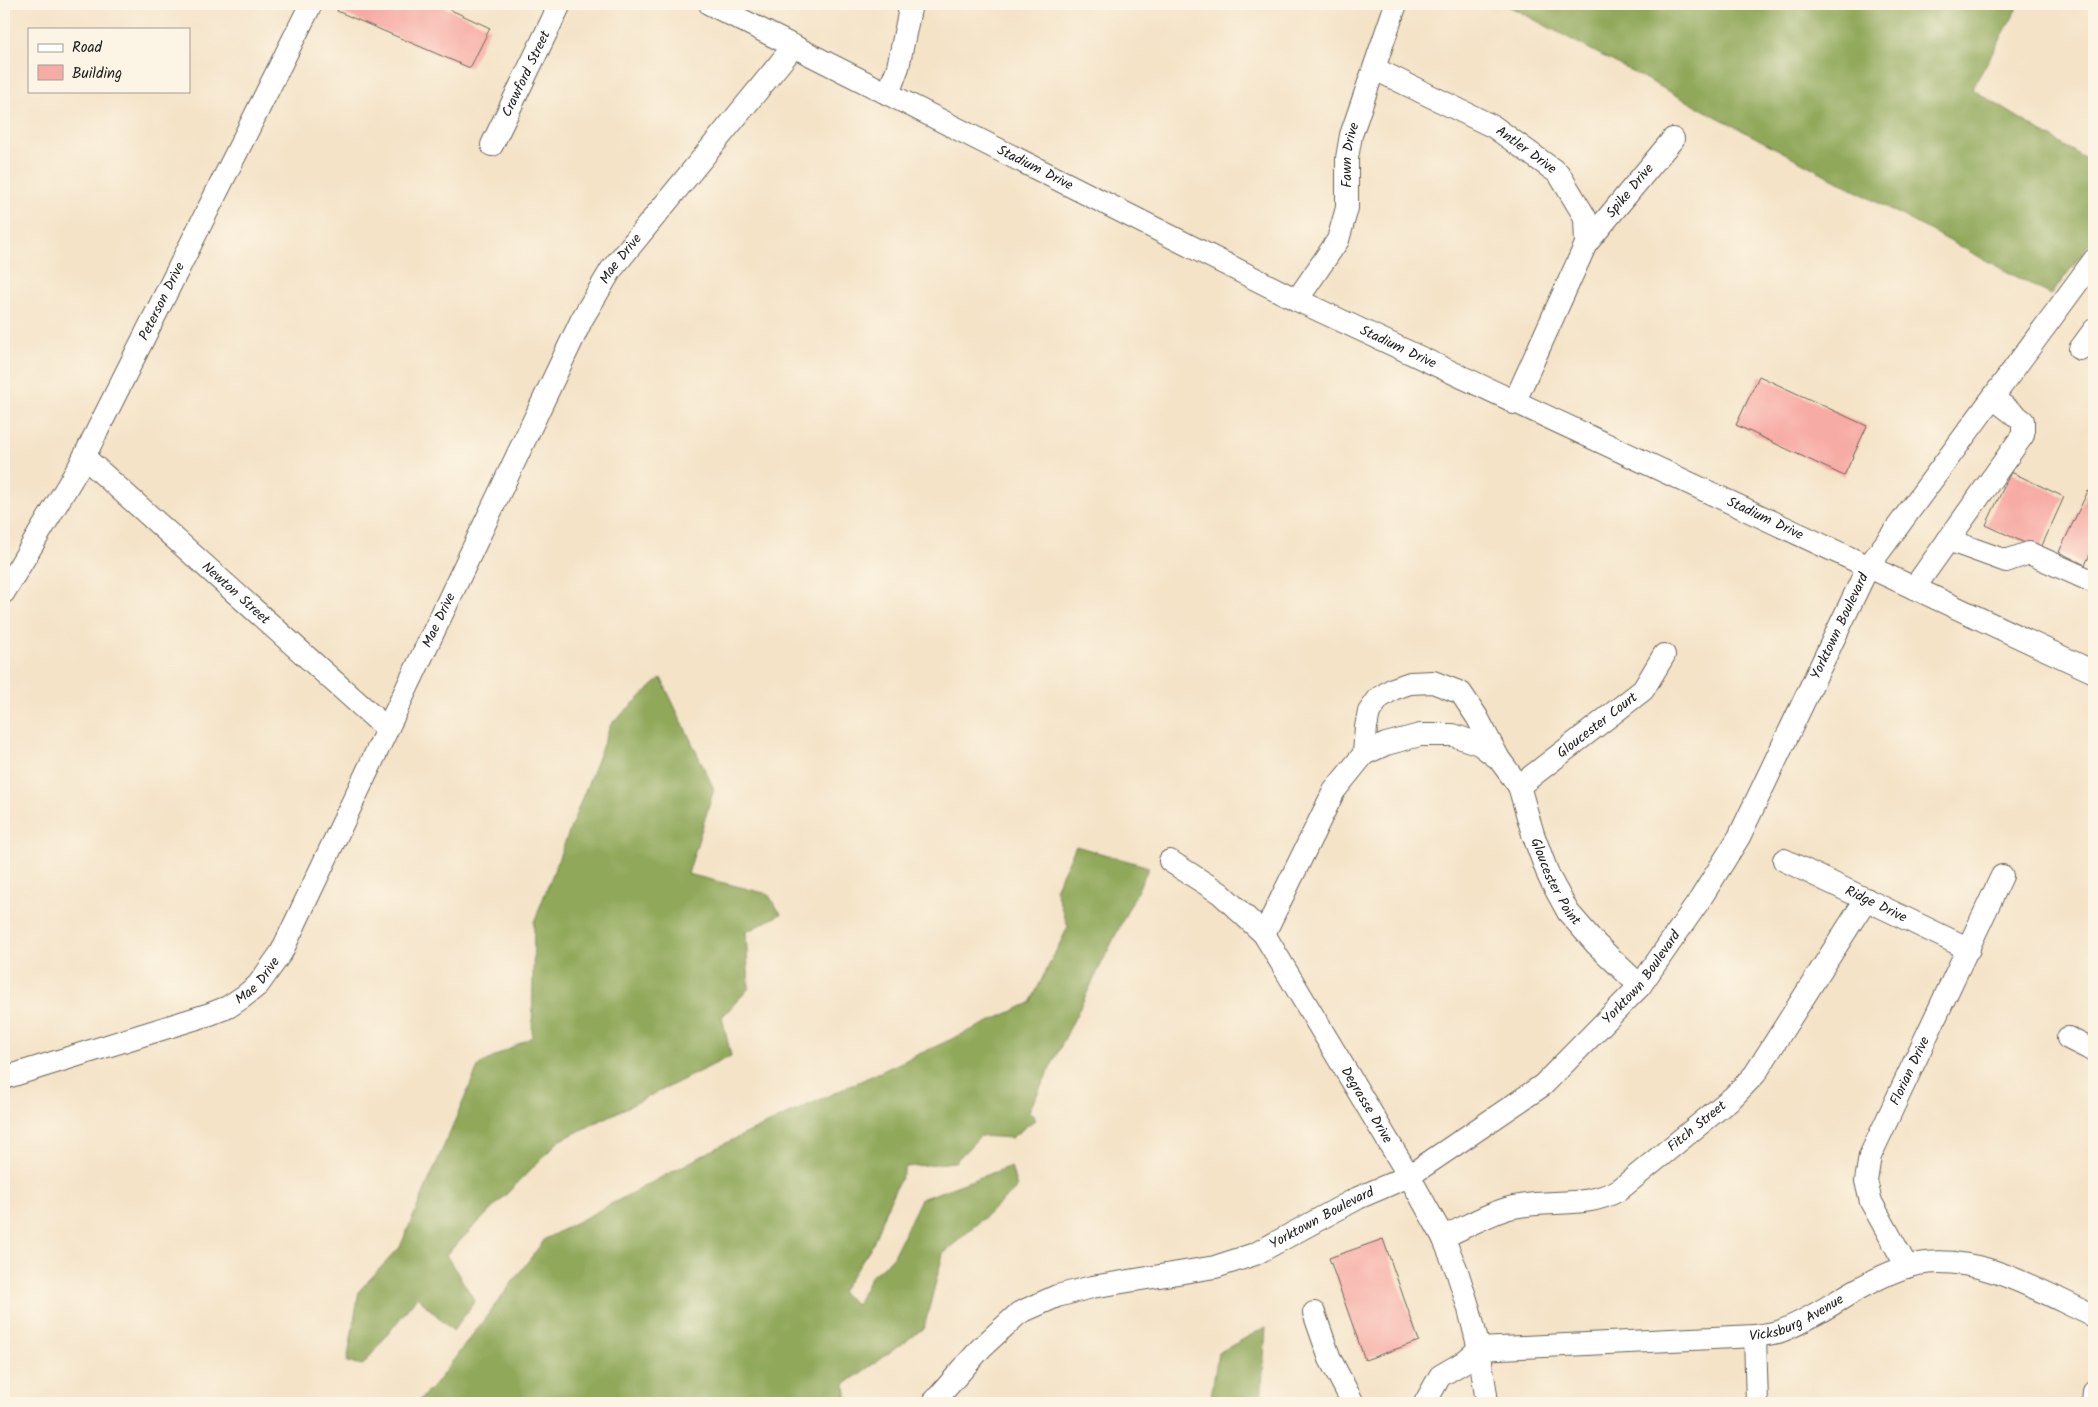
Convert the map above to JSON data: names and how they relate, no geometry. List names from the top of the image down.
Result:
{
  "streets": {
    "street": [
      "Crawford Street",
      "Antler Drive",
      "Fawn Drive",
      "Stadium Drive",
      "Spike Drive",
      "Mae Drive",
      "Peterson Drive",
      "Newton Street",
      "Yorktown Boulevard",
      "Gloucester Court",
      "Gloucester Point",
      "Ridge Drive",
      "Florian Drive",
      "Degrasse Drive",
      "Fitch Street",
      "Vicksburg Avenue"
    ]
  },
  "crossings": [
    ["Antler Drive", "Fawn Drive"],
    ["Antler Drive", "Stadium Drive"],
    ["Antler Drive", "Spike Drive"],
    ["Fawn Drive", "Stadium Drive"],
    ["Stadium Drive", "Mae Drive"],
    ["Stadium Drive", "Yorktown Boulevard"],
    ["Mae Drive", "Newton Street"],
    ["Peterson Drive", "Newton Street"],
    ["Yorktown Boulevard", "Gloucester Point"],
    ["Yorktown Boulevard", "Degrasse Drive"],
    ["Gloucester Court", "Gloucester Point"],
    ["Gloucester Point", "Degrasse Drive"],
    ["Ridge Drive", "Florian Drive"],
    ["Ridge Drive", "Fitch Street"],
    ["Florian Drive", "Vicksburg Avenue"],
    ["Degrasse Drive", "Fitch Street"],
    ["Degrasse Drive", "Vicksburg Avenue"]
  ],
  "legend": ["Road", "Building"]
}
